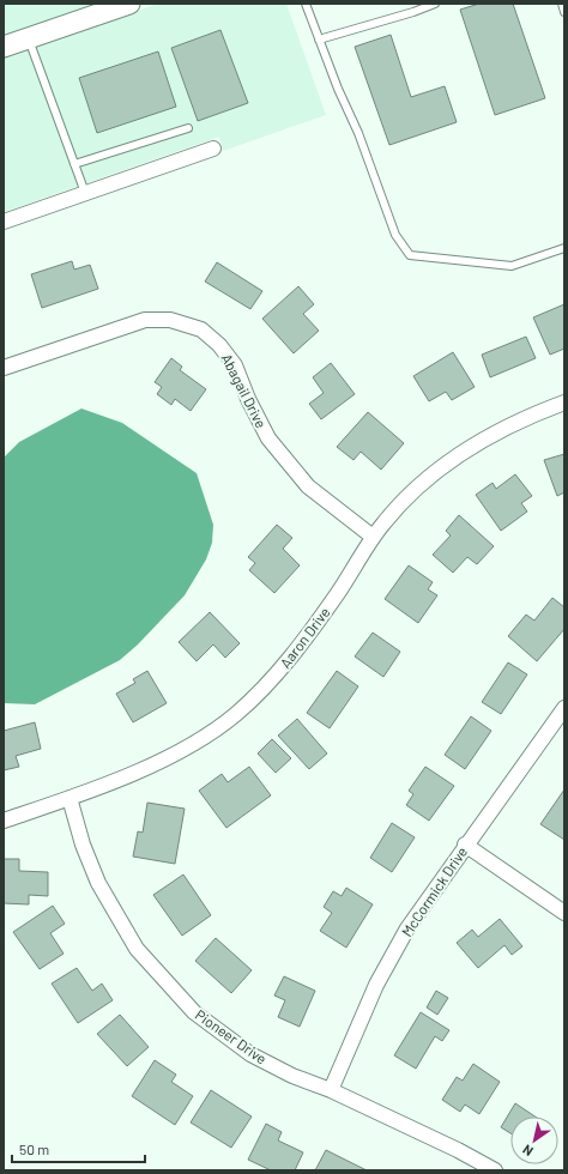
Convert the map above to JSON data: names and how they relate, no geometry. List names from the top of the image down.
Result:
{
  "streets": {
    "street": [
      "Abagail Drive",
      "Aaron Drive",
      "McCormick Drive",
      "Pioneer Drive"
    ]
  },
  "crossings": [
    ["Abagail Drive", "Aaron Drive"],
    ["Aaron Drive", "Pioneer Drive"],
    ["McCormick Drive", "Pioneer Drive"]
  ],
  "scale_bar": "50 m",
  "north": "bottom left"
}
